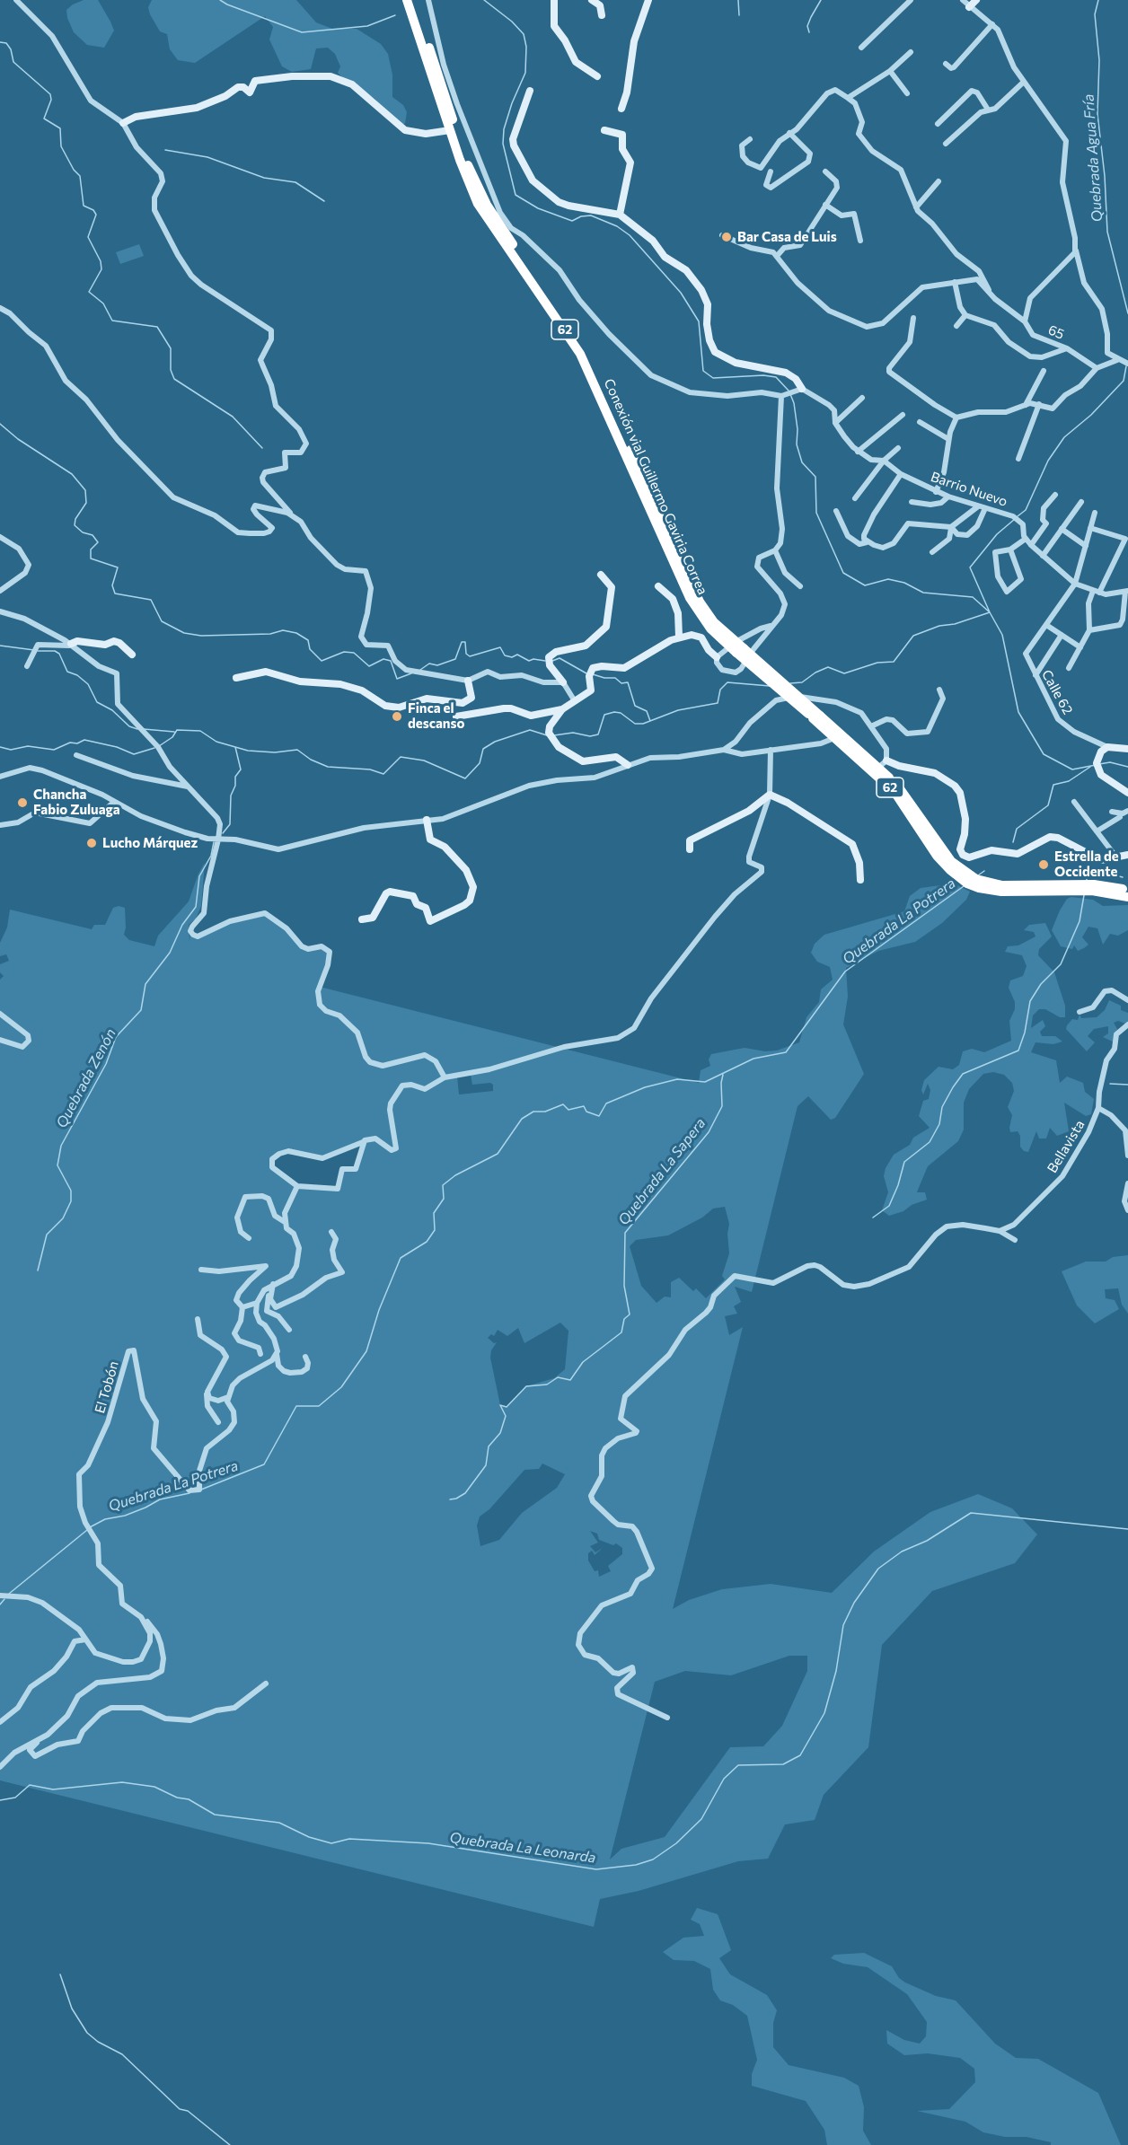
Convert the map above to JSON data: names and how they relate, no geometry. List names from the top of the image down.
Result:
{
  "streets": {
    "highway": ["62", "Conexión vial Guillermo Gaviria Correa"],
    "street": [
      "65",
      "Barrio Nuevo",
      "Calle 62",
      "Bellavista",
      "El Tobón"
    ]
  },
  "water": [
    "Quebrada Agua Fría",
    "Quebrada La Potrera",
    "Quebrada Zenón",
    "Quebrada La Sapera",
    "Quebrada La Leonarda"
  ],
  "places": [
    "Bar Casa de Luis",
    "Finca el descanso",
    "Chancha Fabio Zuluaga",
    "Lucho Márquez",
    "Estrella de Occidente"
  ]
}
